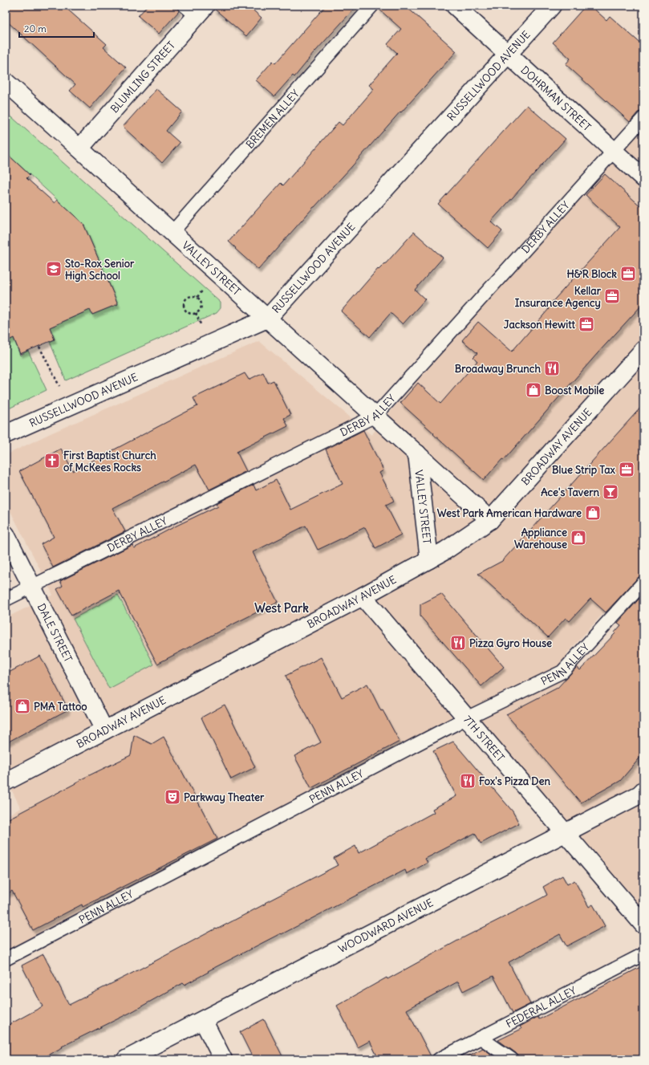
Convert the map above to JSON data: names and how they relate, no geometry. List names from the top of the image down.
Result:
{
  "streets": {
    "street": [
      "RUSSELLWOOD AVENUE",
      "BLUMLING STREET",
      "DOHRMAN STREET",
      "VALLEY STREET",
      "BROADWAY AVENUE",
      "DALE STREET",
      "7TH STREET",
      "WOODWARD AVENUE"
    ],
    "lane": [
      "BREMEN ALLEY",
      "DERBY ALLEY",
      "PENN ALLEY",
      "FEDERAL ALLEY"
    ]
  },
  "crossings": [
    ["RUSSELLWOOD AVENUE", "DOHRMAN STREET"],
    ["RUSSELLWOOD AVENUE", "VALLEY STREET"],
    ["BLUMLING STREET", "VALLEY STREET"],
    ["DOHRMAN STREET", "DERBY ALLEY"],
    ["BREMEN ALLEY", "VALLEY STREET"],
    ["DERBY ALLEY", "VALLEY STREET"],
    ["DERBY ALLEY", "DALE STREET"],
    ["VALLEY STREET", "BROADWAY AVENUE"],
    ["BROADWAY AVENUE", "DALE STREET"],
    ["BROADWAY AVENUE", "7TH STREET"],
    ["PENN ALLEY", "7TH STREET"],
    ["7TH STREET", "WOODWARD AVENUE"]
  ],
  "districts": ["West Park"],
  "places": {
    "school or university": ["Sto-Rox Senior High School"],
    "office": [
      "H&R Block",
      "Kellar Insurance Agency",
      "Jackson Hewitt",
      "Blue Strip Tax"
    ],
    "restaurant": ["Broadway Brunch", "Pizza Gyro House", "Fox's Pizza Den"],
    "shop": [
      "Boost Mobile",
      "West Park American Hardware",
      "Appliance Warehouse",
      "PMA Tattoo"
    ],
    "church": ["First Baptist Church of McKees Rocks"],
    "bar": ["Ace's Tavern"],
    "theatre": ["Parkway Theater"]
  },
  "scale_bar": "20 m"
}
